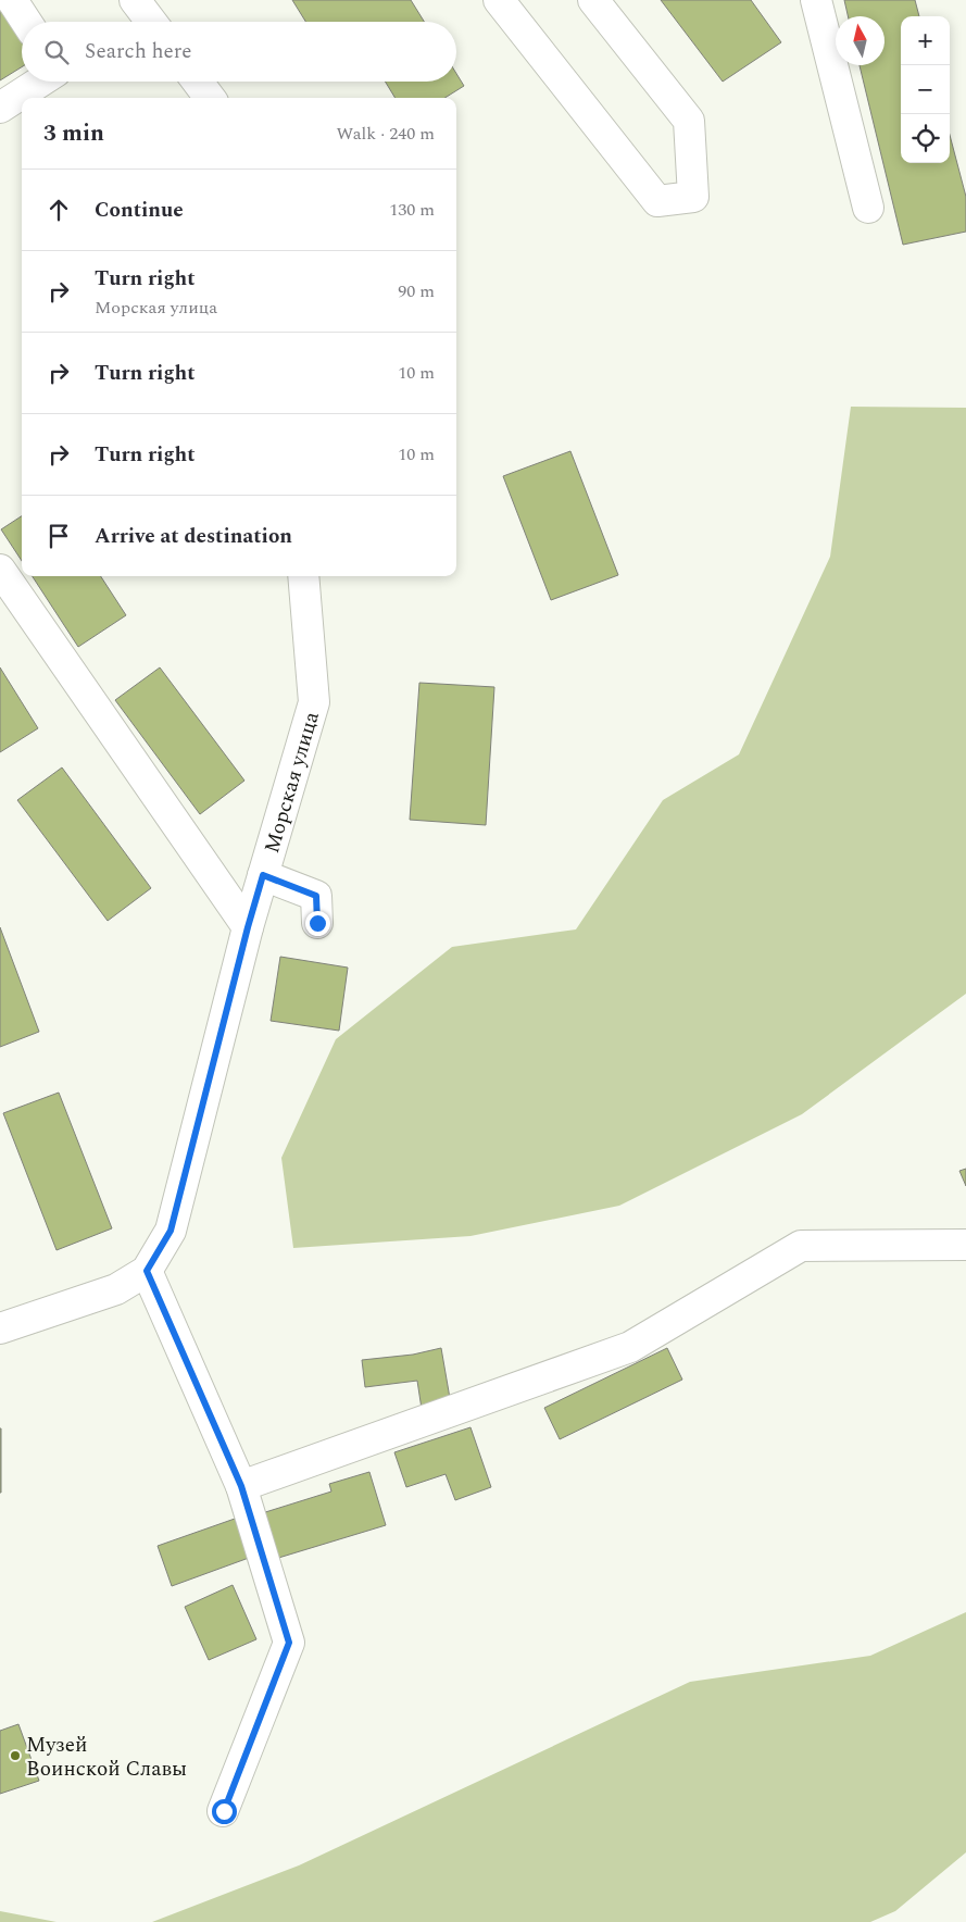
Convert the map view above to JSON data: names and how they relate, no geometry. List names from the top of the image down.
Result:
{
  "streets": {
    "street": ["Морская улица"]
  },
  "places": ["Музей Воинской Славы"],
  "north": "top",
  "page": {
    "map_buttons": ["+", "−"],
    "search": "Search here",
    "heading": ["3 min", "Walk · 240 m"],
    "list": [
      ["Continue", "130 m"],
      ["Turn right", "Морская улица", "90 m"],
      ["Turn right", "10 m"],
      ["Turn right", "10 m"],
      "Arrive at destination"
    ]
  }
}
